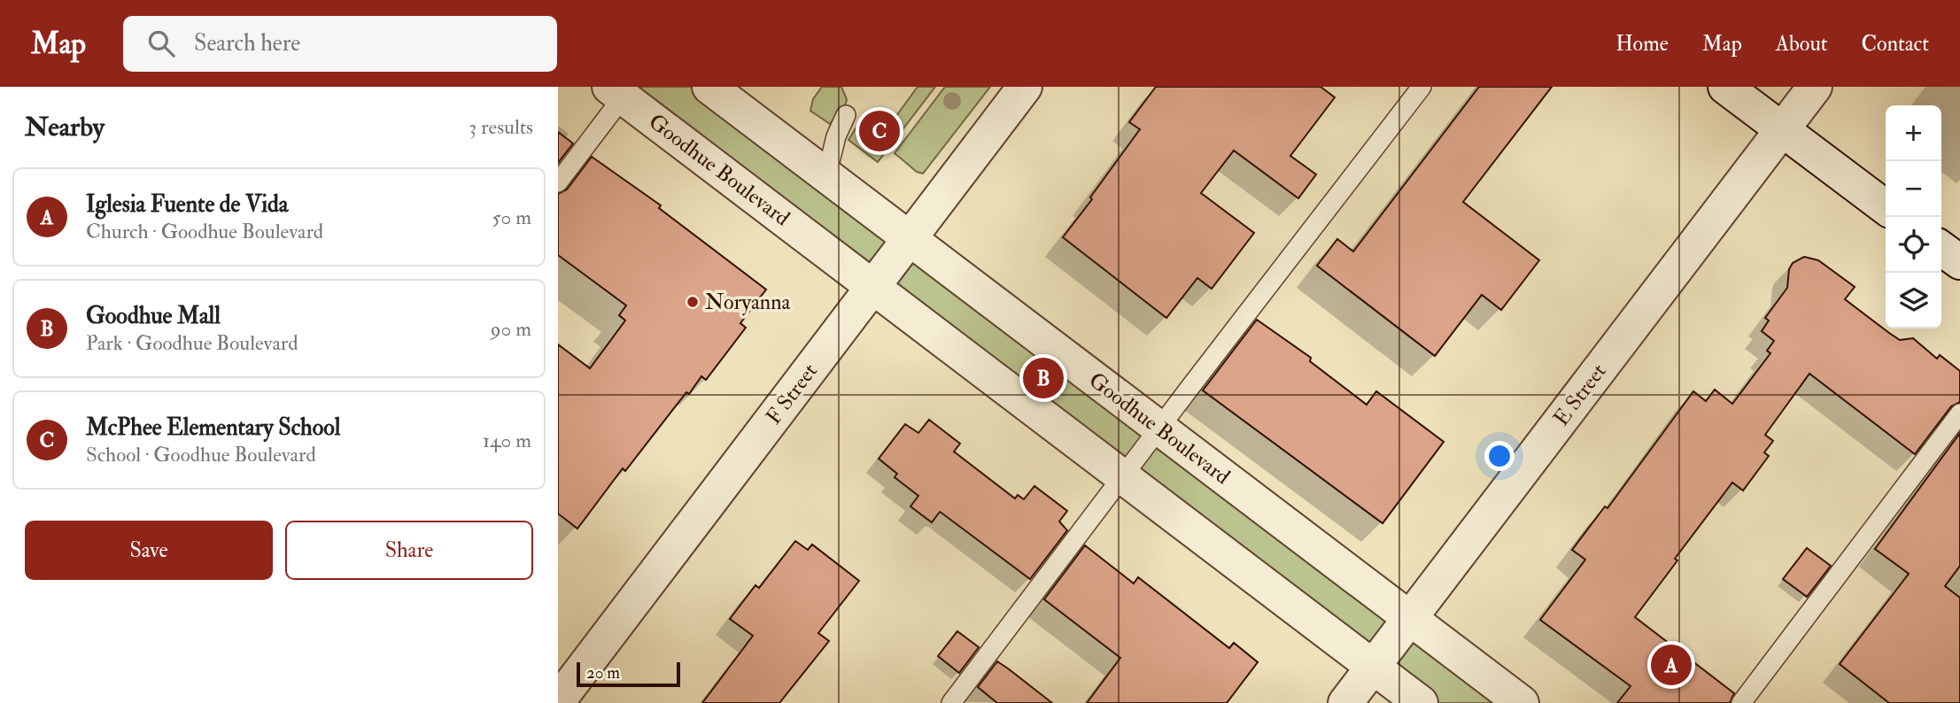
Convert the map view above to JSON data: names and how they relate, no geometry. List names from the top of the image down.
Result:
{
  "streets": {
    "street": ["Goodhue Boulevard", "F Street", "E Street"]
  },
  "crossings": [
    ["Goodhue Boulevard", "F Street"],
    ["Goodhue Boulevard", "E Street"]
  ],
  "places": ["Noryanna"],
  "scale_bar": "20 m",
  "page": {
    "header": "Map",
    "search": "Search here",
    "nav": [
      "Home",
      "Map",
      "About",
      "Contact"
    ],
    "heading": ["Nearby", "3 results"],
    "map_buttons": ["+", "−"],
    "pins": ["C", "B", "A"],
    "list": [
      {
        "mark": "A",
        "name": "Iglesia Fuente de Vida",
        "note": "Church · Goodhue Boulevard",
        "value": "50 m"
      },
      {
        "mark": "B",
        "name": "Goodhue Mall",
        "note": "Park · Goodhue Boulevard",
        "value": "90 m"
      },
      {
        "mark": "C",
        "name": "McPhee Elementary School",
        "note": "School · Goodhue Boulevard",
        "value": "140 m"
      }
    ],
    "buttons": ["Save", "Share"],
    "scale": "20 m"
  }
}
